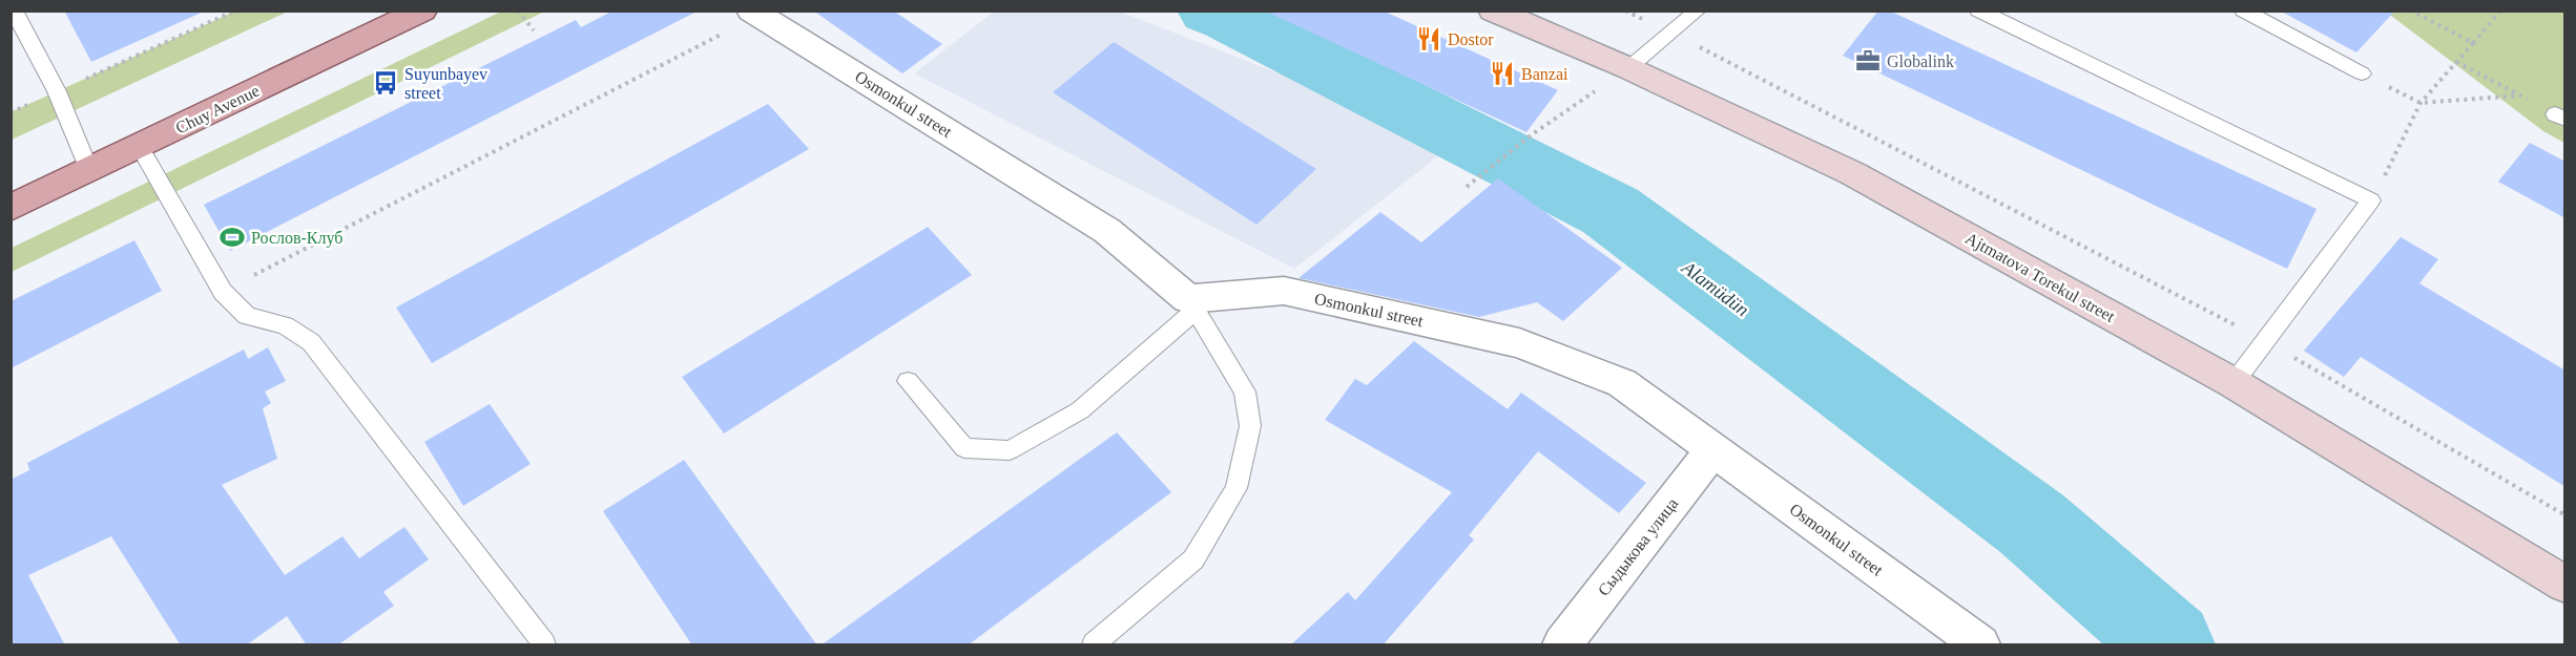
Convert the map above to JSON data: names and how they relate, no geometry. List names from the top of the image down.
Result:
{
  "streets": {
    "main road": ["Chuy Avenue"],
    "street": ["Osmonkul street", "Ajtmatova Torekul street", "Сыдыкова улица"]
  },
  "crossings": [
    ["Osmonkul street", "Сыдыкова улица"]
  ],
  "water": ["Alamüdün"],
  "places": {
    "restaurant": ["Dostor", "Banzai"],
    "office": ["Globalink"],
    "bus stop": ["Suyunbayev street"],
    "sports": ["Рослов-Клуб"]
  }
}
